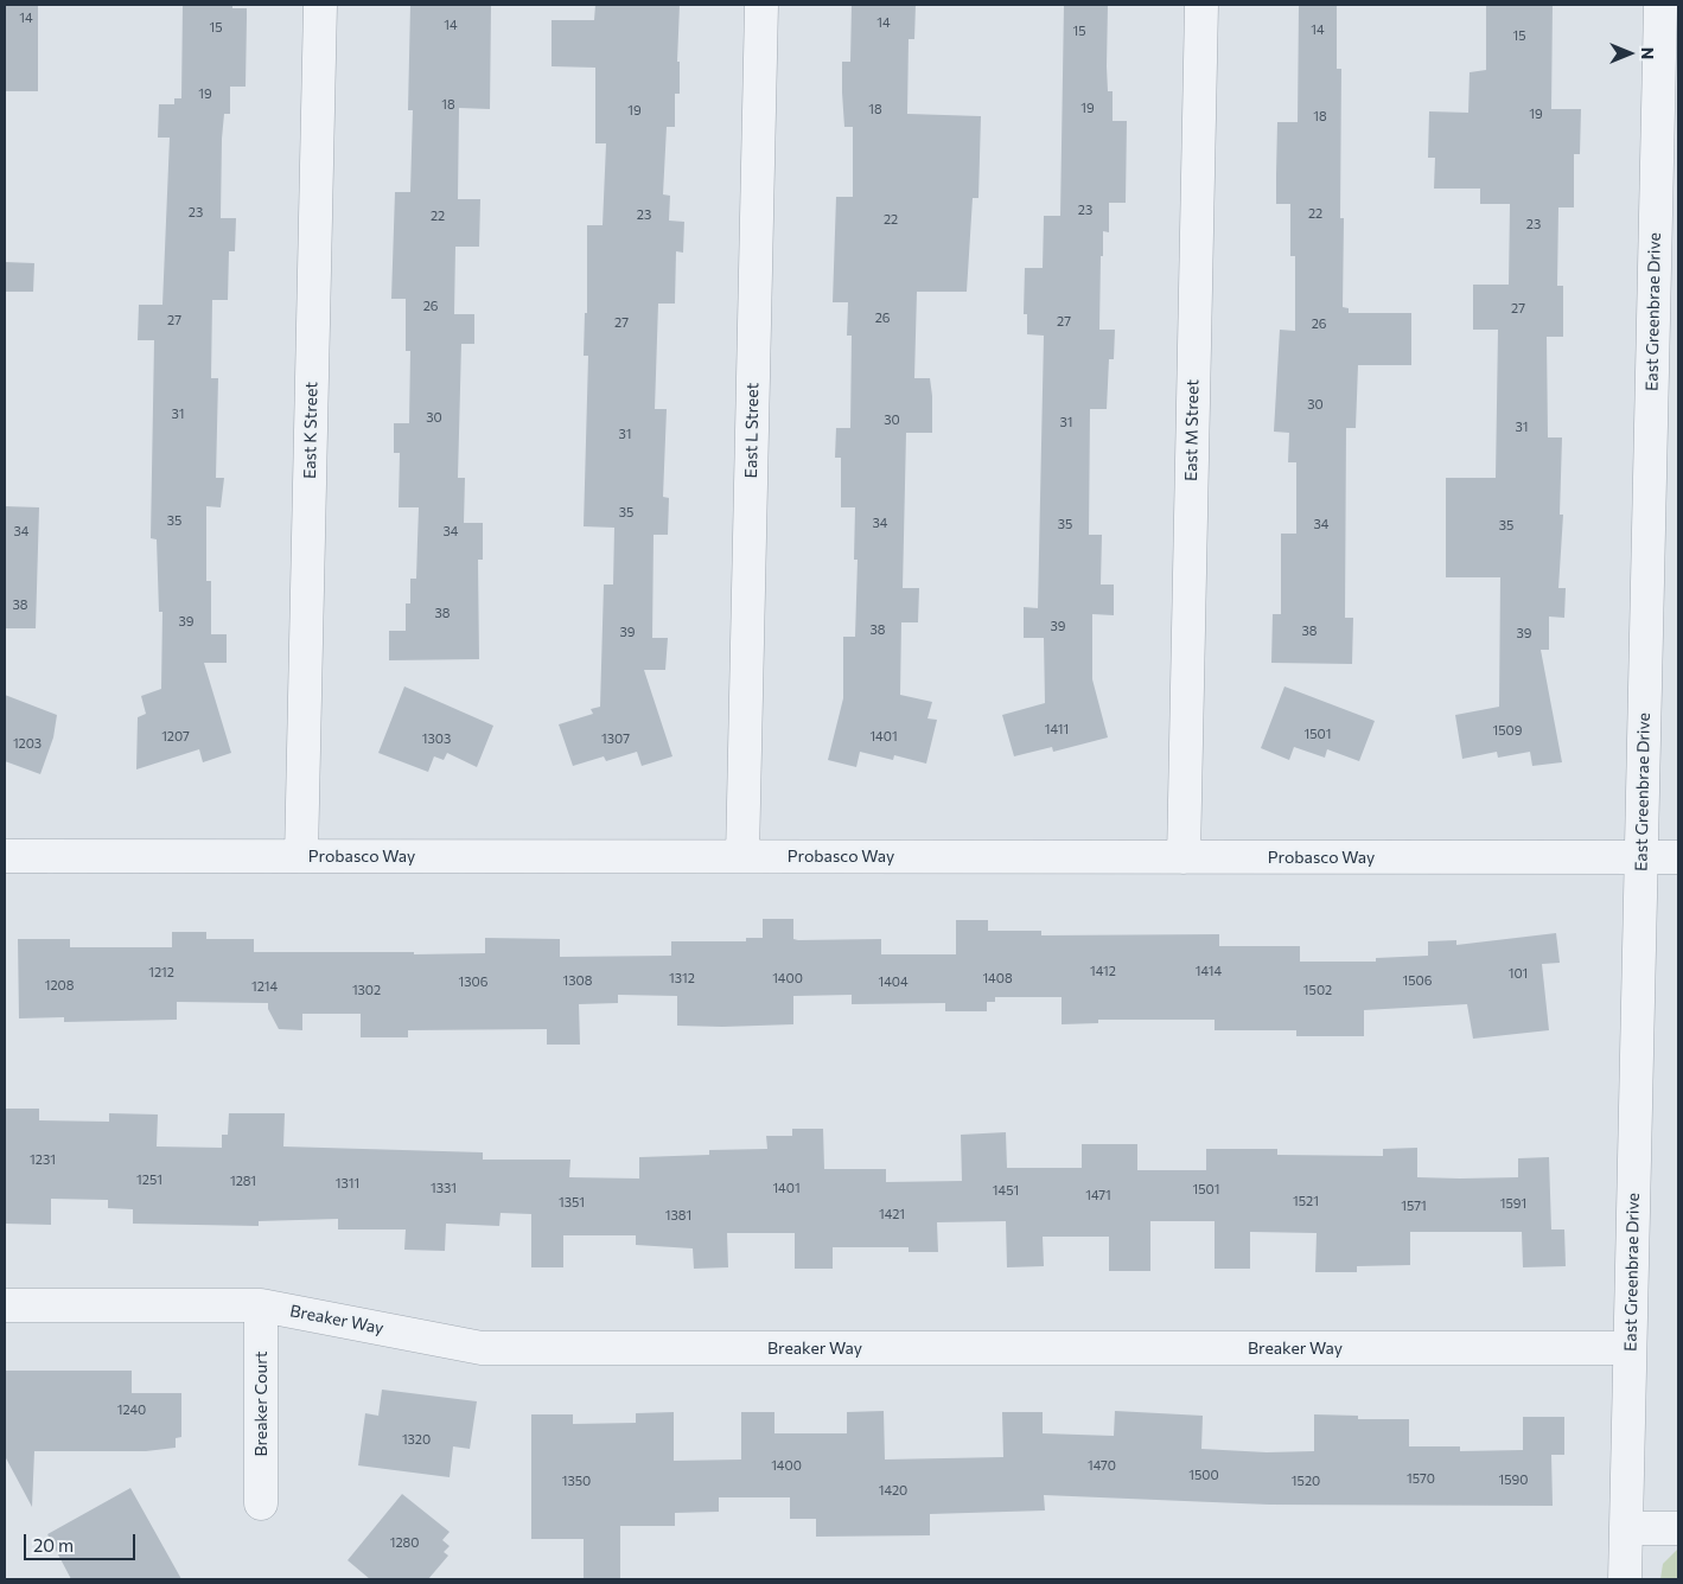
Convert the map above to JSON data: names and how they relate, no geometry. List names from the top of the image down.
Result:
{
  "streets": {
    "street": [
      "East Greenbrae Drive",
      "East K Street",
      "East L Street",
      "East M Street",
      "Probasco Way",
      "Breaker Way",
      "Breaker Court"
    ]
  },
  "crossings": [
    ["East Greenbrae Drive", "Probasco Way"],
    ["East Greenbrae Drive", "Breaker Way"],
    ["East K Street", "Probasco Way"],
    ["East L Street", "Probasco Way"],
    ["East M Street", "Probasco Way"],
    ["Breaker Way", "Breaker Court"]
  ],
  "house_numbers": [
    "14",
    "14",
    "14",
    "15",
    "14",
    "15",
    "15",
    "19",
    "18",
    "19",
    "18",
    "19",
    "19",
    "18",
    "23",
    "23",
    "22",
    "23",
    "22",
    "22",
    "23",
    "26",
    "27",
    "26",
    "27",
    "27",
    "27",
    "26",
    "30",
    "31",
    "30",
    "30",
    "31",
    "31",
    "31",
    "35",
    "35",
    "34",
    "35",
    "34",
    "35",
    "34",
    "34",
    "38",
    "38",
    "39",
    "39",
    "38",
    "38",
    "39",
    "39",
    "1411",
    "1509",
    "1501",
    "1207",
    "1401",
    "1303",
    "1307",
    "1203",
    "1412",
    "1414",
    "1212",
    "101",
    "1312",
    "1400",
    "1408",
    "1308",
    "1506",
    "1306",
    "1404",
    "1208",
    "1214",
    "1302",
    "1502",
    "1231",
    "1251",
    "1281",
    "1311",
    "1331",
    "1401",
    "1501",
    "1451",
    "1471",
    "1521",
    "1351",
    "1591",
    "1571",
    "1421",
    "1381",
    "1240",
    "1320",
    "1400",
    "1470",
    "1500",
    "1570",
    "1590",
    "1350",
    "1520",
    "1420",
    "1280"
  ],
  "scale_bar": "20 m",
  "north": "right"
}
